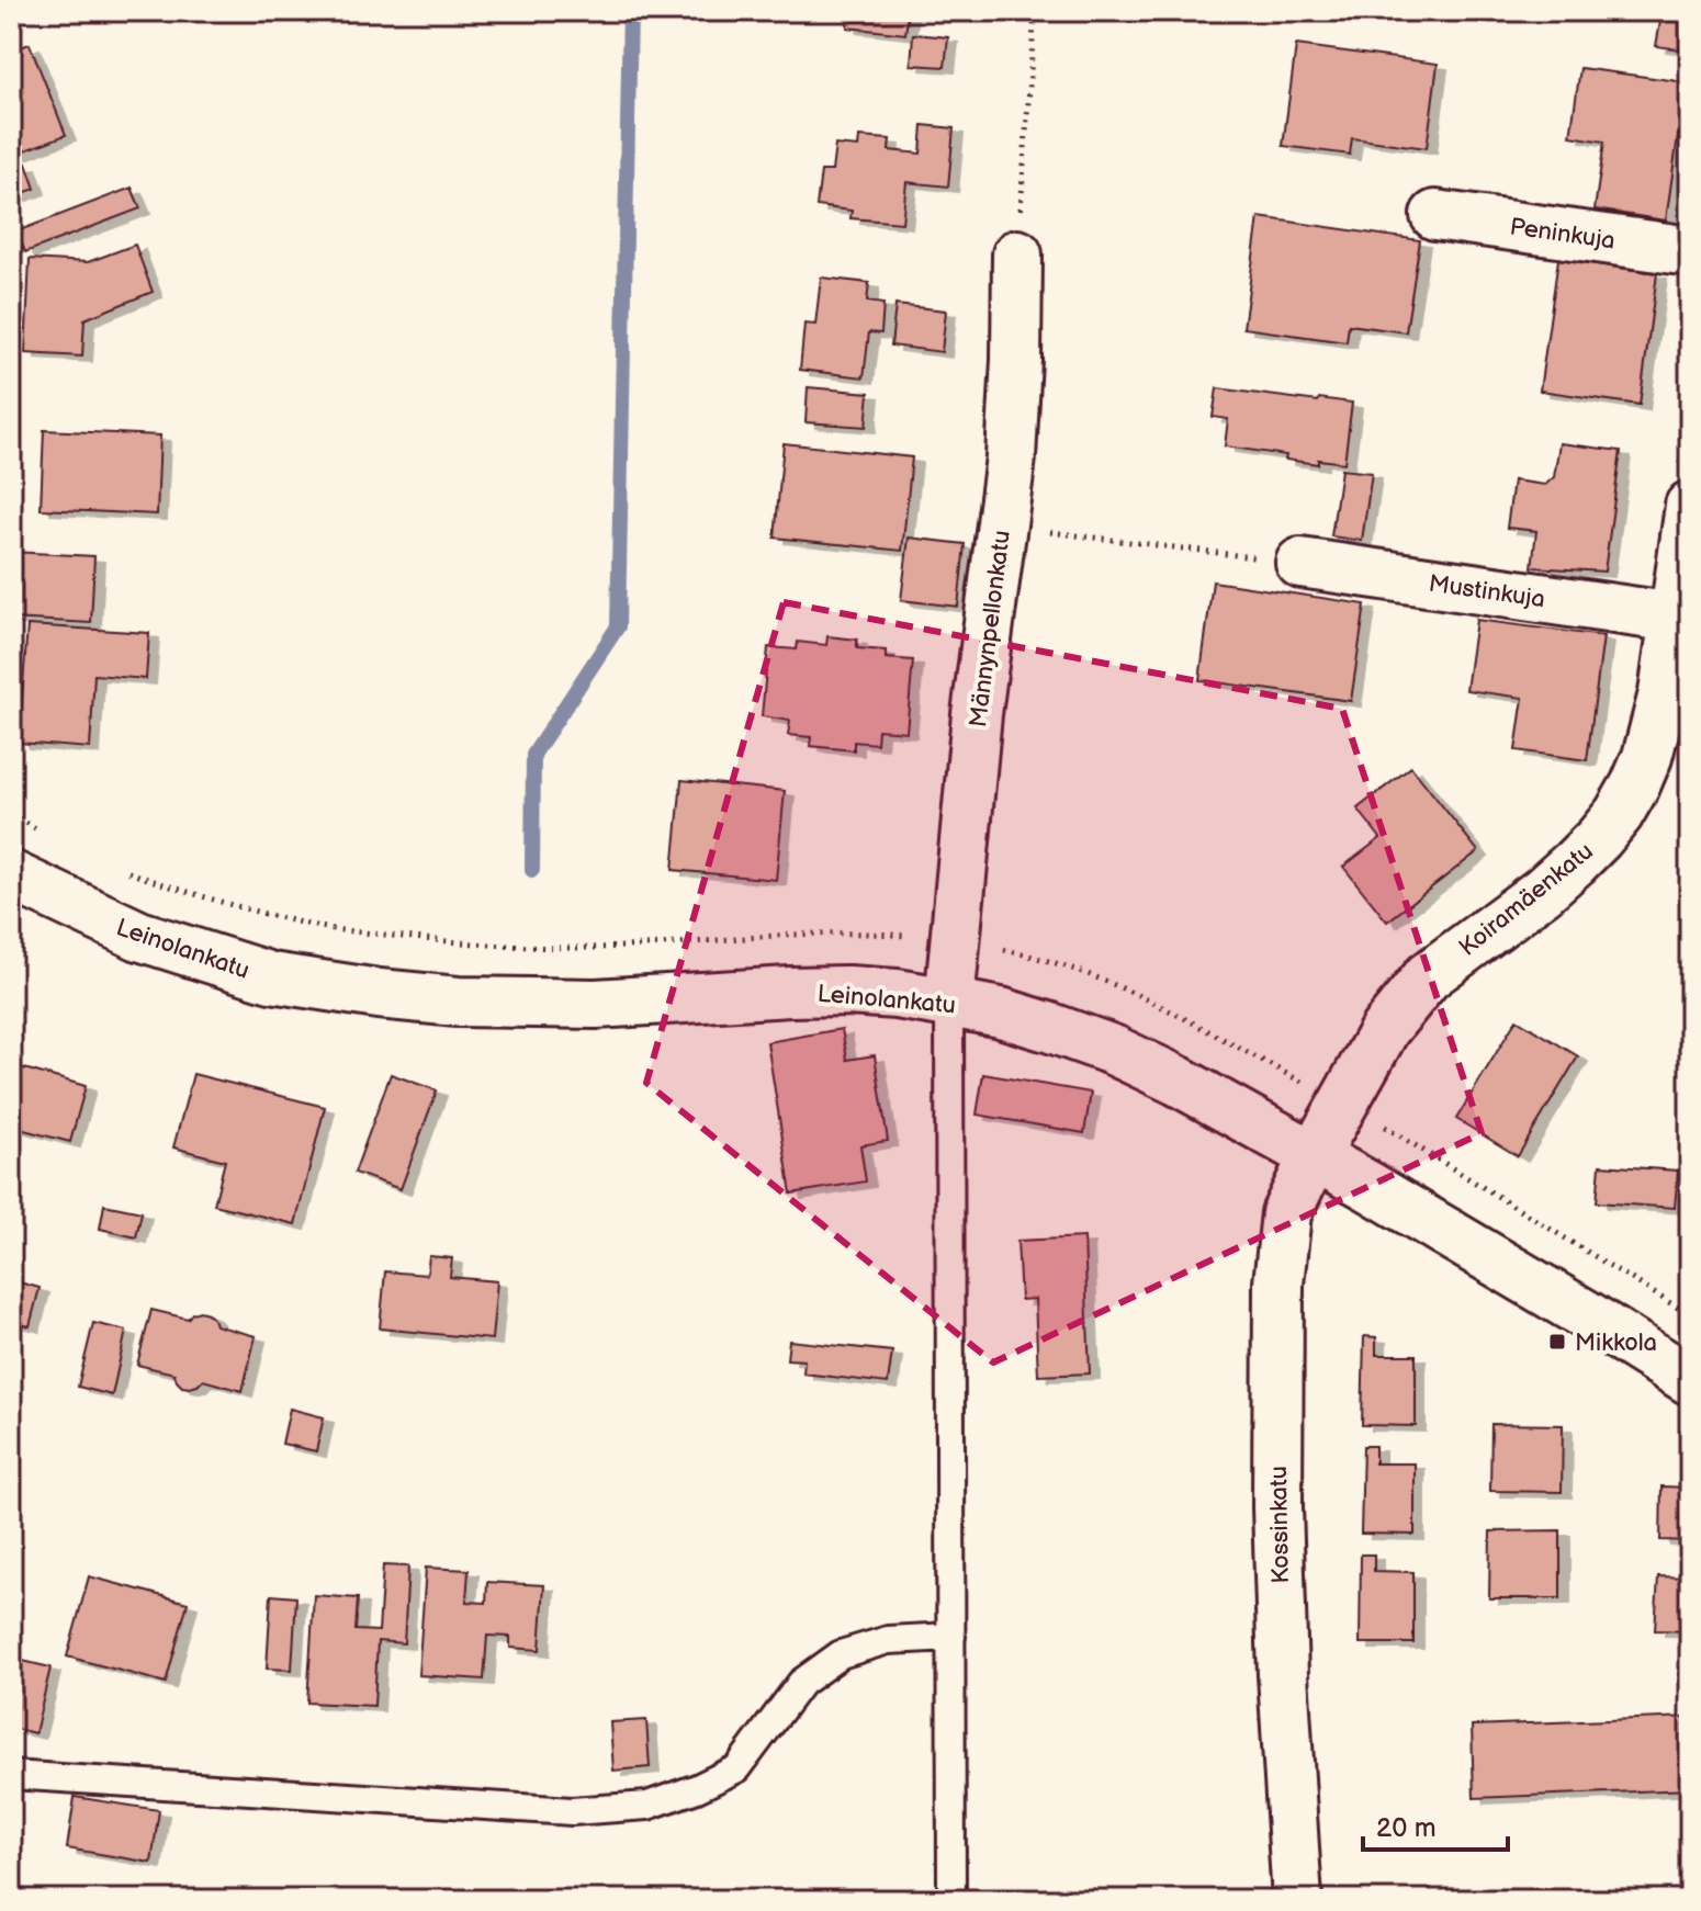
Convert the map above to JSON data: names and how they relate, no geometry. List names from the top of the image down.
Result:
{
  "streets": {
    "street": [
      "Peninkuja",
      "Mustinkuja",
      "Männynpellonkatu",
      "Koiramäenkatu",
      "Leinolankatu",
      "Kossinkatu"
    ]
  },
  "crossings": [
    ["Mustinkuja", "Koiramäenkatu"],
    ["Männynpellonkatu", "Leinolankatu"],
    ["Koiramäenkatu", "Leinolankatu"],
    ["Koiramäenkatu", "Kossinkatu"],
    ["Leinolankatu", "Kossinkatu"]
  ],
  "places": {
    "transit": ["Mikkola"]
  },
  "scale_bar": "20 m"
}
